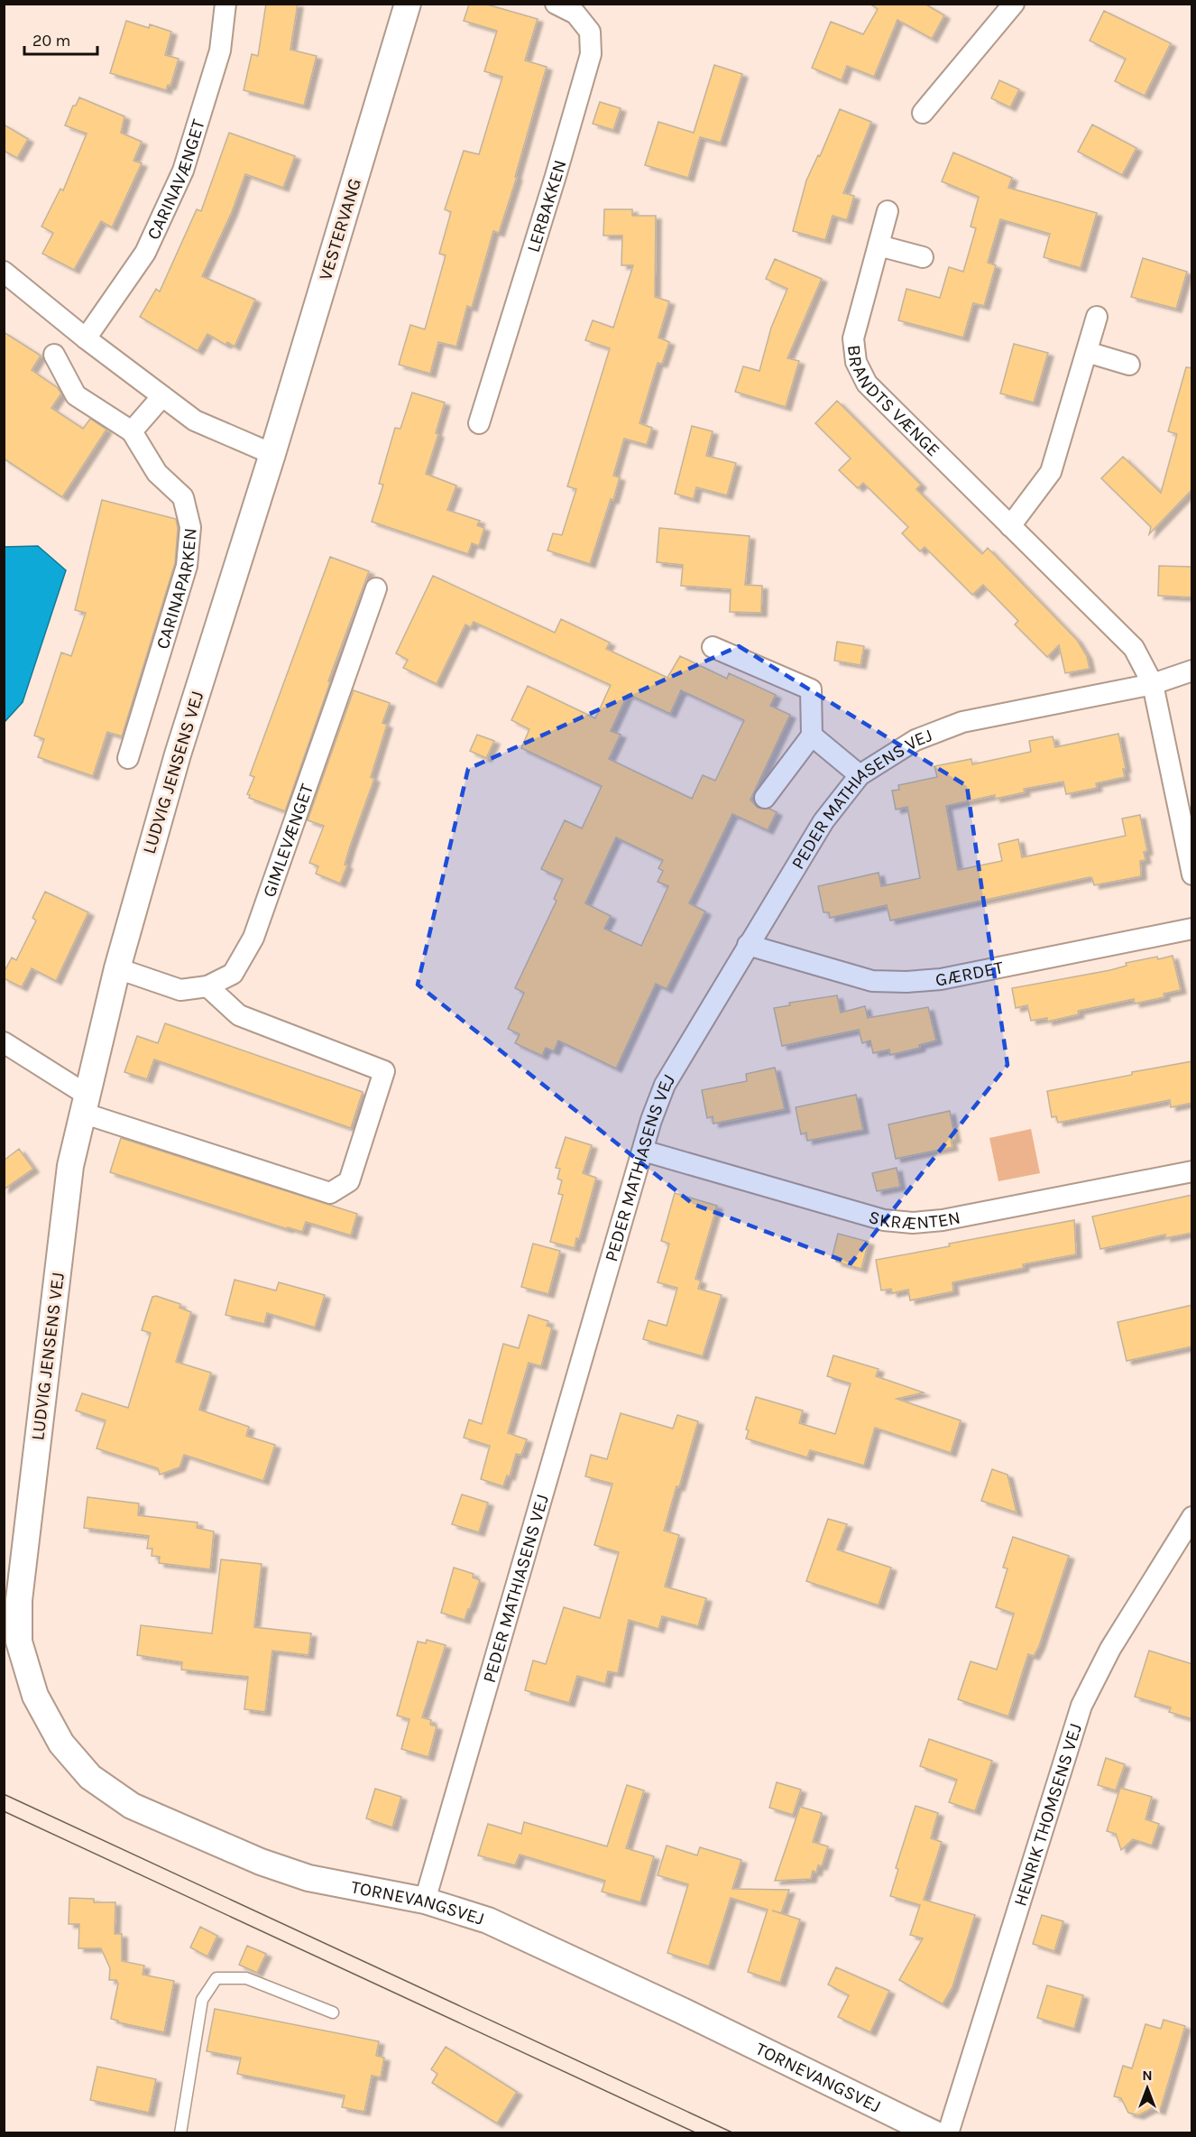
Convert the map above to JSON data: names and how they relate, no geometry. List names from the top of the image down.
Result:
{
  "streets": {
    "street": [
      "CARINAVÆNGET",
      "LERBAKKEN",
      "VESTERVANG",
      "BRANDTS VÆNGE",
      "CARINAPARKEN",
      "LUDVIG JENSENS VEJ",
      "PEDER MATHIASENS VEJ",
      "GIMLEVÆNGET",
      "GÆRDET",
      "SKRÆNTEN",
      "HENRIK THOMSENS VEJ",
      "TORNEVANGSVEJ"
    ]
  },
  "crossings": [
    ["VESTERVANG", "LUDVIG JENSENS VEJ"],
    ["BRANDTS VÆNGE", "PEDER MATHIASENS VEJ"],
    ["LUDVIG JENSENS VEJ", "GIMLEVÆNGET"],
    ["LUDVIG JENSENS VEJ", "TORNEVANGSVEJ"],
    ["PEDER MATHIASENS VEJ", "GÆRDET"],
    ["PEDER MATHIASENS VEJ", "SKRÆNTEN"],
    ["PEDER MATHIASENS VEJ", "TORNEVANGSVEJ"]
  ],
  "scale_bar": "20 m",
  "north": "top"
}
